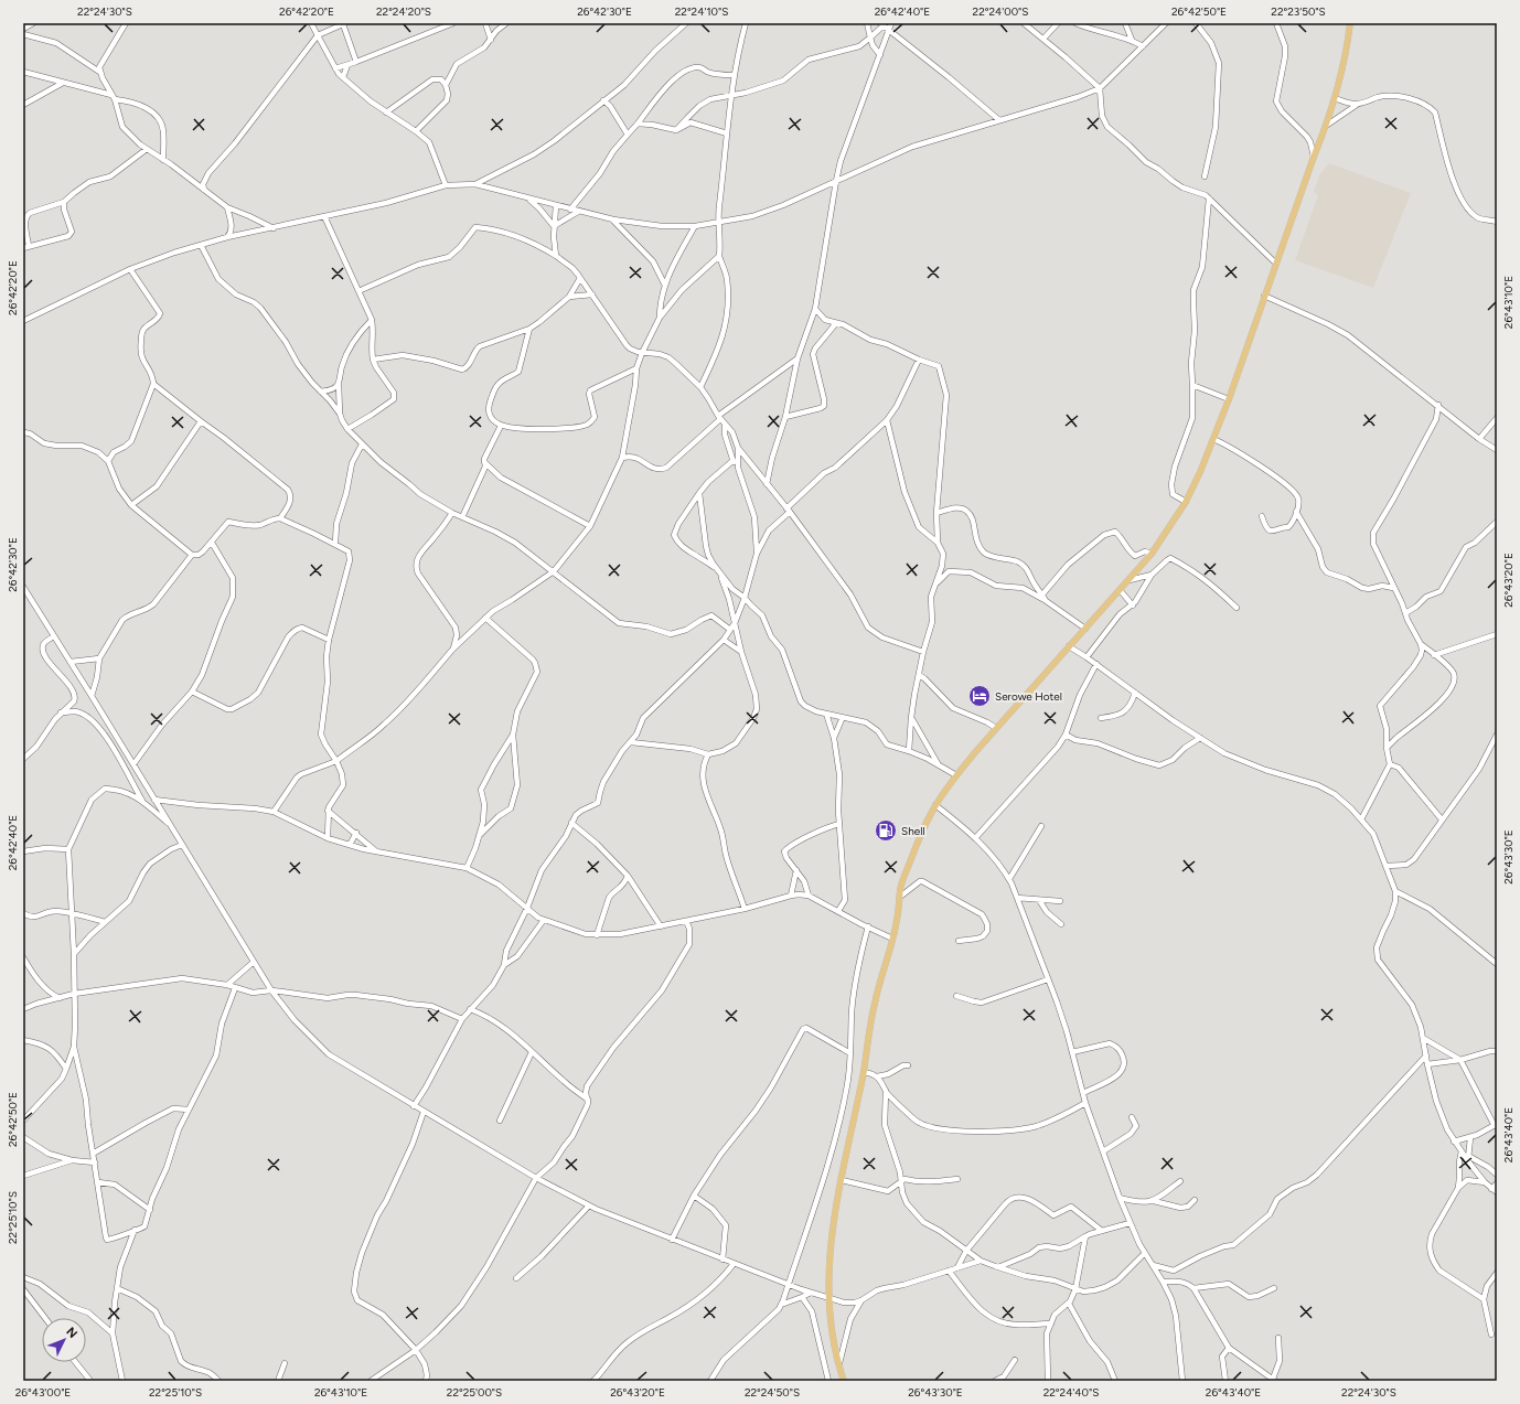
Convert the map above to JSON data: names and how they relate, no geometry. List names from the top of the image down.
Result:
{
  "places": {
    "hotel": ["Serowe Hotel"],
    "fuel station": ["Shell"]
  },
  "north": "top right",
  "coordinates": [
    "22°24'30\"S",
    "26°42'20\"E",
    "22°24'20\"S",
    "26°42'30\"E",
    "22°24'10\"S",
    "26°42'40\"E",
    "22°24'00\"S",
    "26°42'50\"E",
    "22°23'50\"S",
    "26°43'10\"E",
    "26°43'20\"E",
    "26°43'30\"E",
    "26°43'40\"E",
    "22°25'10\"S",
    "26°43'00\"E",
    "22°25'00\"S",
    "22°24'50\"S",
    "22°24'40\"S"
  ]
}
